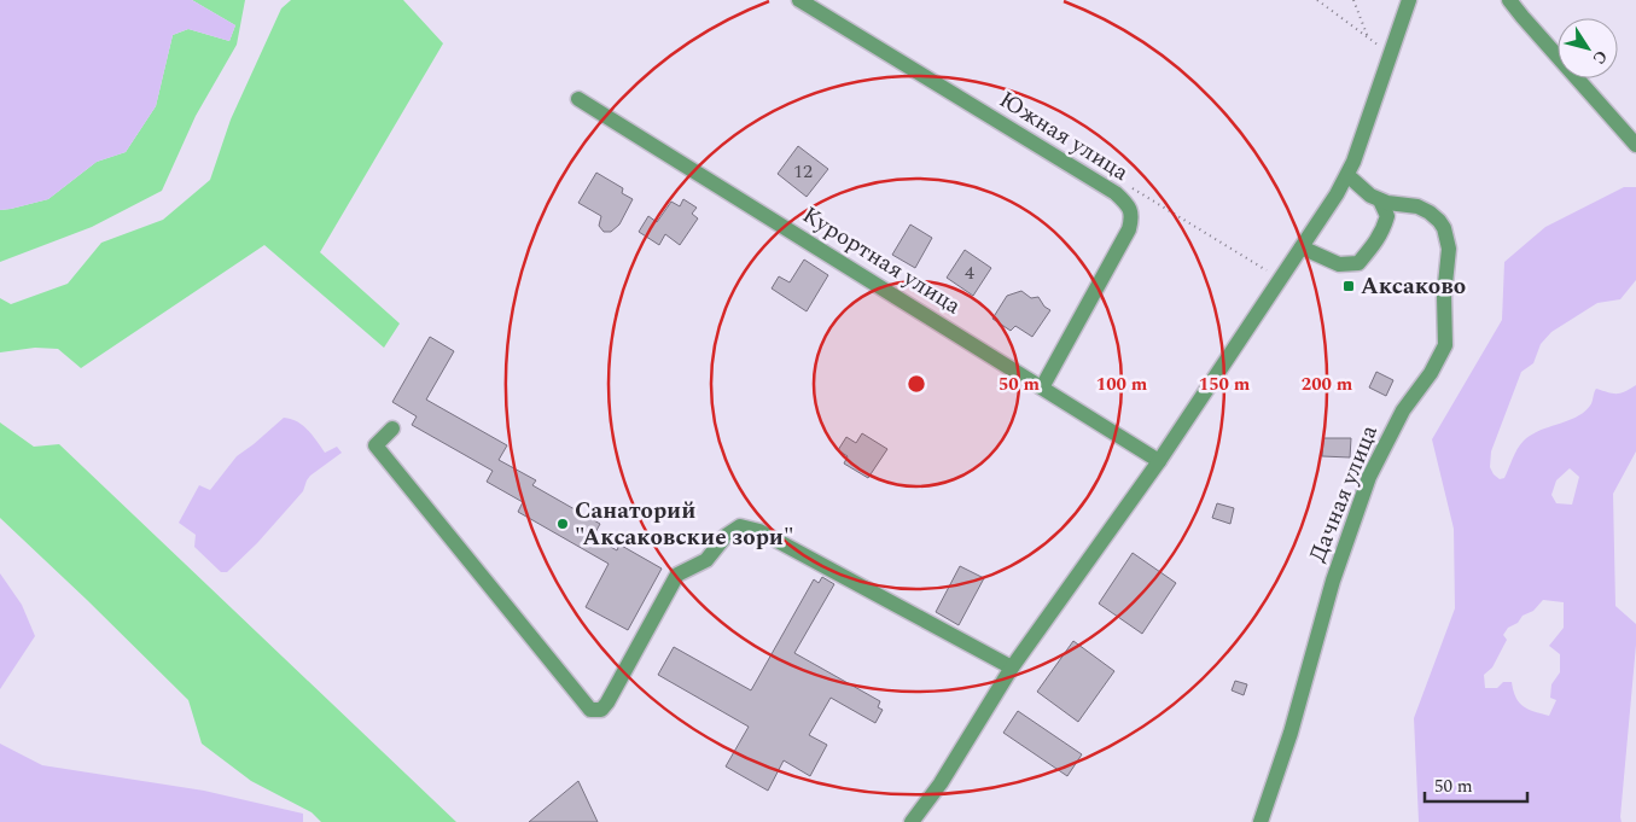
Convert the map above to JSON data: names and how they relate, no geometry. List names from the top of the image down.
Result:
{
  "streets": {
    "street": ["Южная улица", "Курортная улица", "Дачная улица"]
  },
  "crossings": [
    ["Южная улица", "Курортная улица"]
  ],
  "places": {
    "transit": ["Аксаково"],
    "other": ["Санаторий \"Аксаковские зори\""]
  },
  "house_numbers": ["12", "4"],
  "scale_bar": "50 m",
  "north": "bottom right",
  "rings": [
    "50 m",
    "100 m",
    "150 m",
    "200 m"
  ]
}
